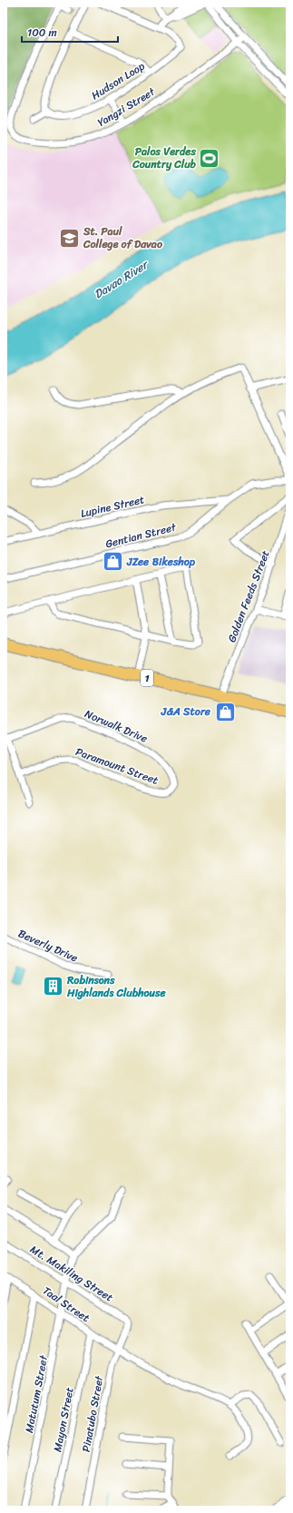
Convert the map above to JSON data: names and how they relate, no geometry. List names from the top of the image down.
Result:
{
  "streets": {
    "highway": ["1"],
    "street": [
      "Hudson Loop",
      "Yangzi Street",
      "Lupine Street",
      "Gentian Street",
      "Golden Feeds Street",
      "Norwalk Drive",
      "Paramount Street",
      "Beverly Drive",
      "Mt. Makiling Street",
      "Taal Street",
      "Matutum Street",
      "Pinatubo Street",
      "Mayon Street"
    ]
  },
  "crossings": [
    ["Lupine Street", "Gentian Street"],
    ["Golden Feeds Street", "1"],
    ["Norwalk Drive", "Paramount Street"],
    ["Mt. Makiling Street", "Matutum Street"],
    ["Mt. Makiling Street", "Pinatubo Street"],
    ["Taal Street", "Matutum Street"],
    ["Taal Street", "Pinatubo Street"],
    ["Taal Street", "Mayon Street"]
  ],
  "water": ["Davao River"],
  "places": {
    "sports": ["Palos Verdes Country Club"],
    "school or university": ["St. Paul College of Davao"],
    "shop": ["JZee Bikeshop", "J&A Store"],
    "building": ["Robinsons Highlands Clubhouse"]
  },
  "scale_bar": "100 m"
}
